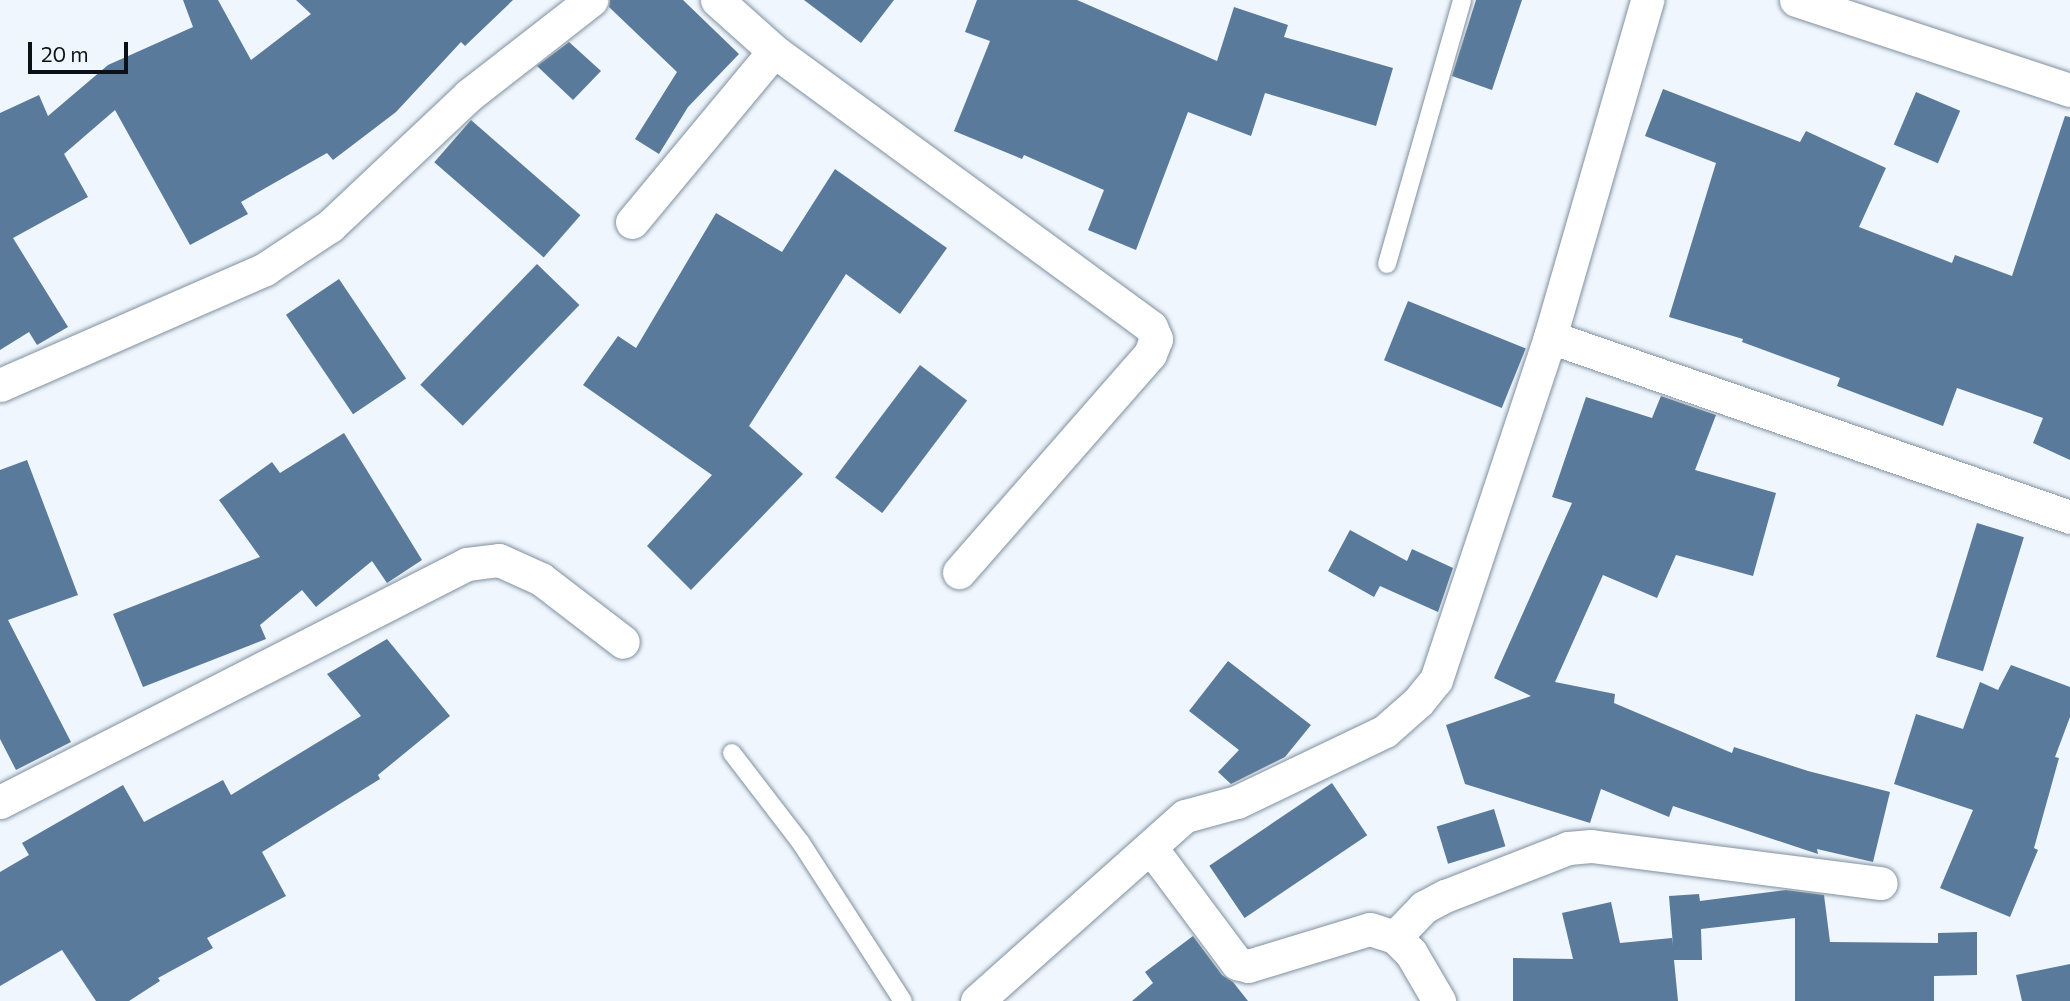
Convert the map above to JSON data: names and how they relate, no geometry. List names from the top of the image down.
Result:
{
  "scale_bar": "20 m"
}
